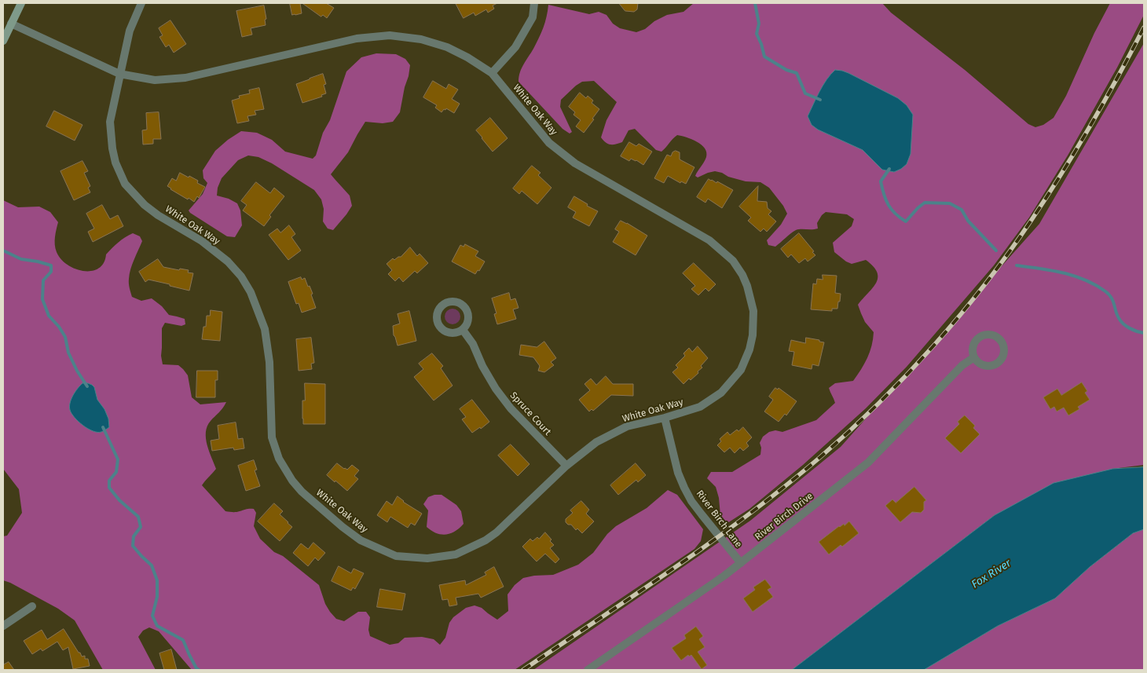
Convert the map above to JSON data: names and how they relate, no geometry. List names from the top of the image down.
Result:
{
  "streets": {
    "street": [
      "White Oak Way",
      "Spruce Court",
      "River Birch Drive",
      "River Birch Lane"
    ]
  },
  "crossings": [
    ["White Oak Way", "Spruce Court"],
    ["White Oak Way", "River Birch Lane"],
    ["River Birch Drive", "River Birch Lane"]
  ],
  "water": ["Fox River"]
}
